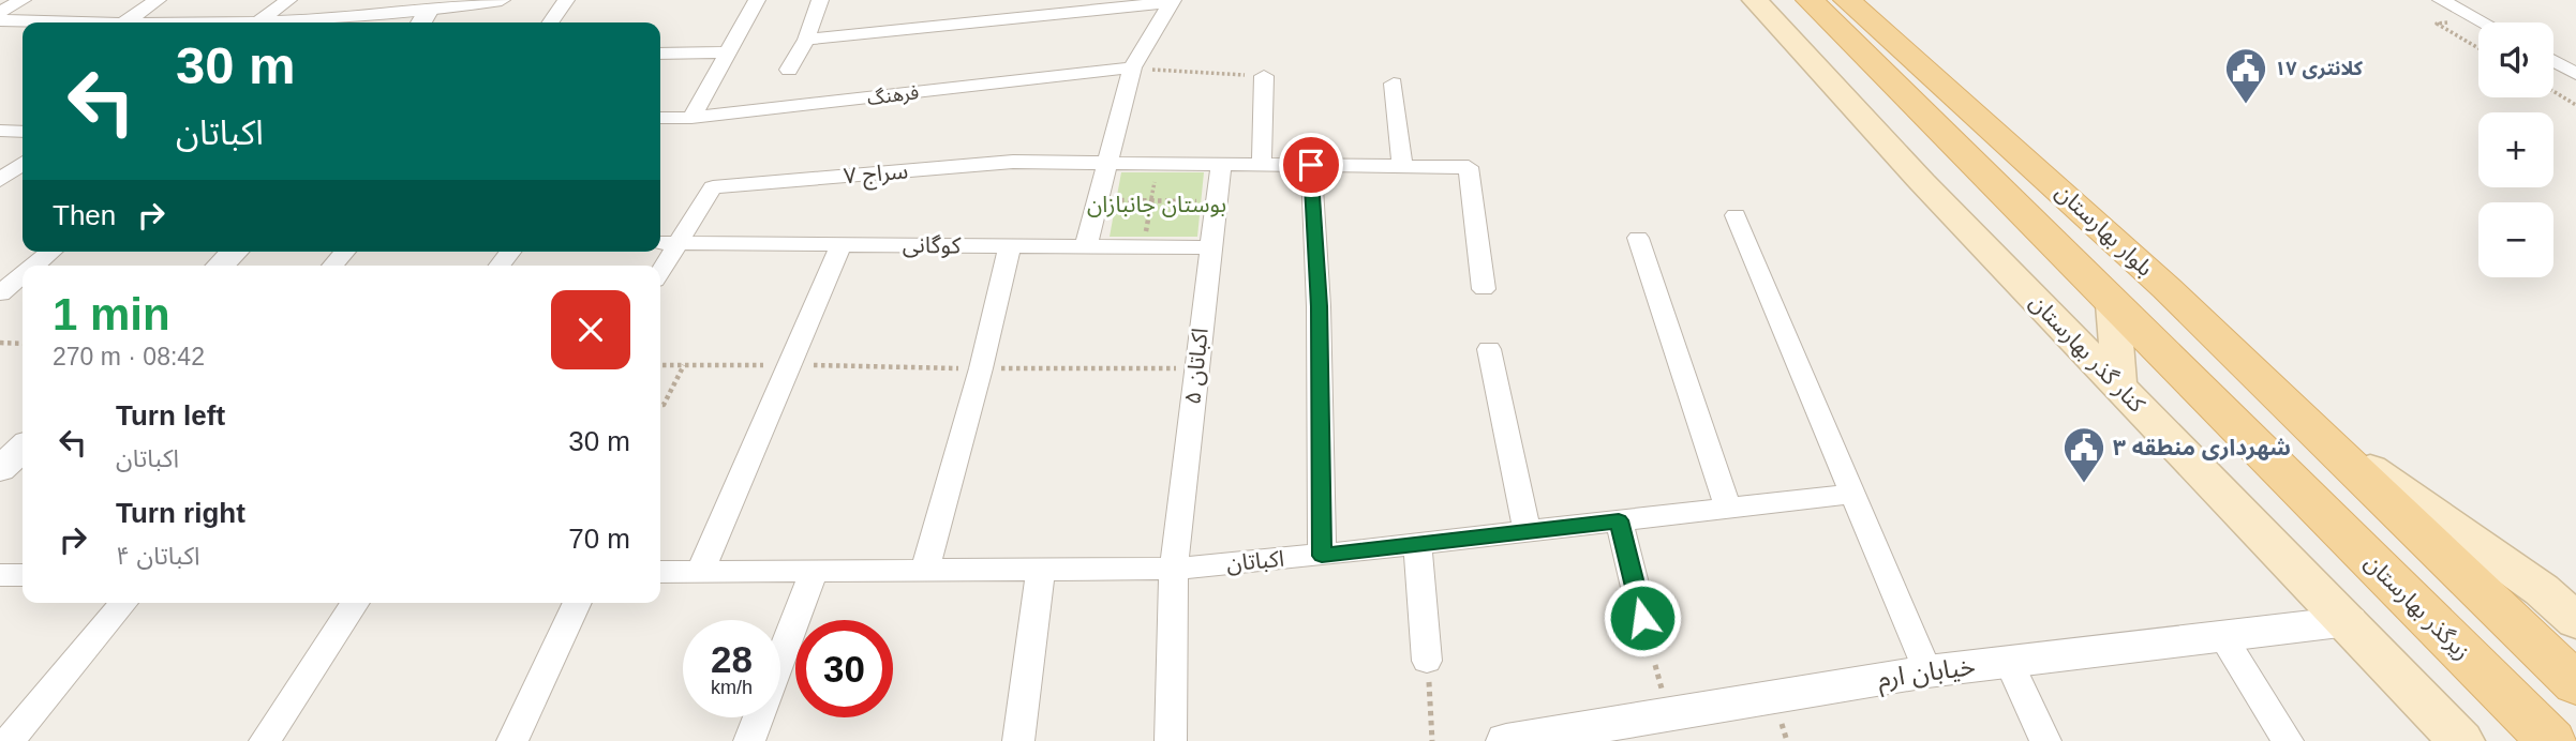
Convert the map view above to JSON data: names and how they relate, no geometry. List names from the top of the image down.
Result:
{
  "streets": {
    "main road": ["بلوار بهارستان", "کنار گذر بهارستان", "زیرگذر بهارستان"],
    "street": [
      "فرهنگ",
      "سراج ۷",
      "کوگانی",
      "اکباتان ۵",
      "اکباتان",
      "خیابان ارم"
    ]
  },
  "crossings": [
    ["سراج ۷", "کوگانی"],
    ["بلوار بهارستان", "زیرگذر بهارستان"],
    ["کوگانی", "اکباتان ۵"],
    ["کنار گذر بهارستان", "خیابان ارم"],
    ["اکباتان ۵", "اکباتان"]
  ],
  "parks": ["بوستان جانبازان"],
  "places": {
    "public building": ["کلانتری ۱۷", "شهرداری منطقه ۳"]
  },
  "page": {
    "map_buttons": ["+", "−"],
    "turn": ["30 m", "اکباتان"],
    "then": "Then",
    "heading": ["1 min", "270 m · 08:42"],
    "list": [
      {
        "name": "Turn left",
        "note": "اکباتان",
        "value": "30 m"
      },
      {
        "name": "Turn right",
        "note": "اکباتان ۴",
        "value": "70 m"
      }
    ],
    "speed": "28 km/h",
    "limit": "30"
  }
}
